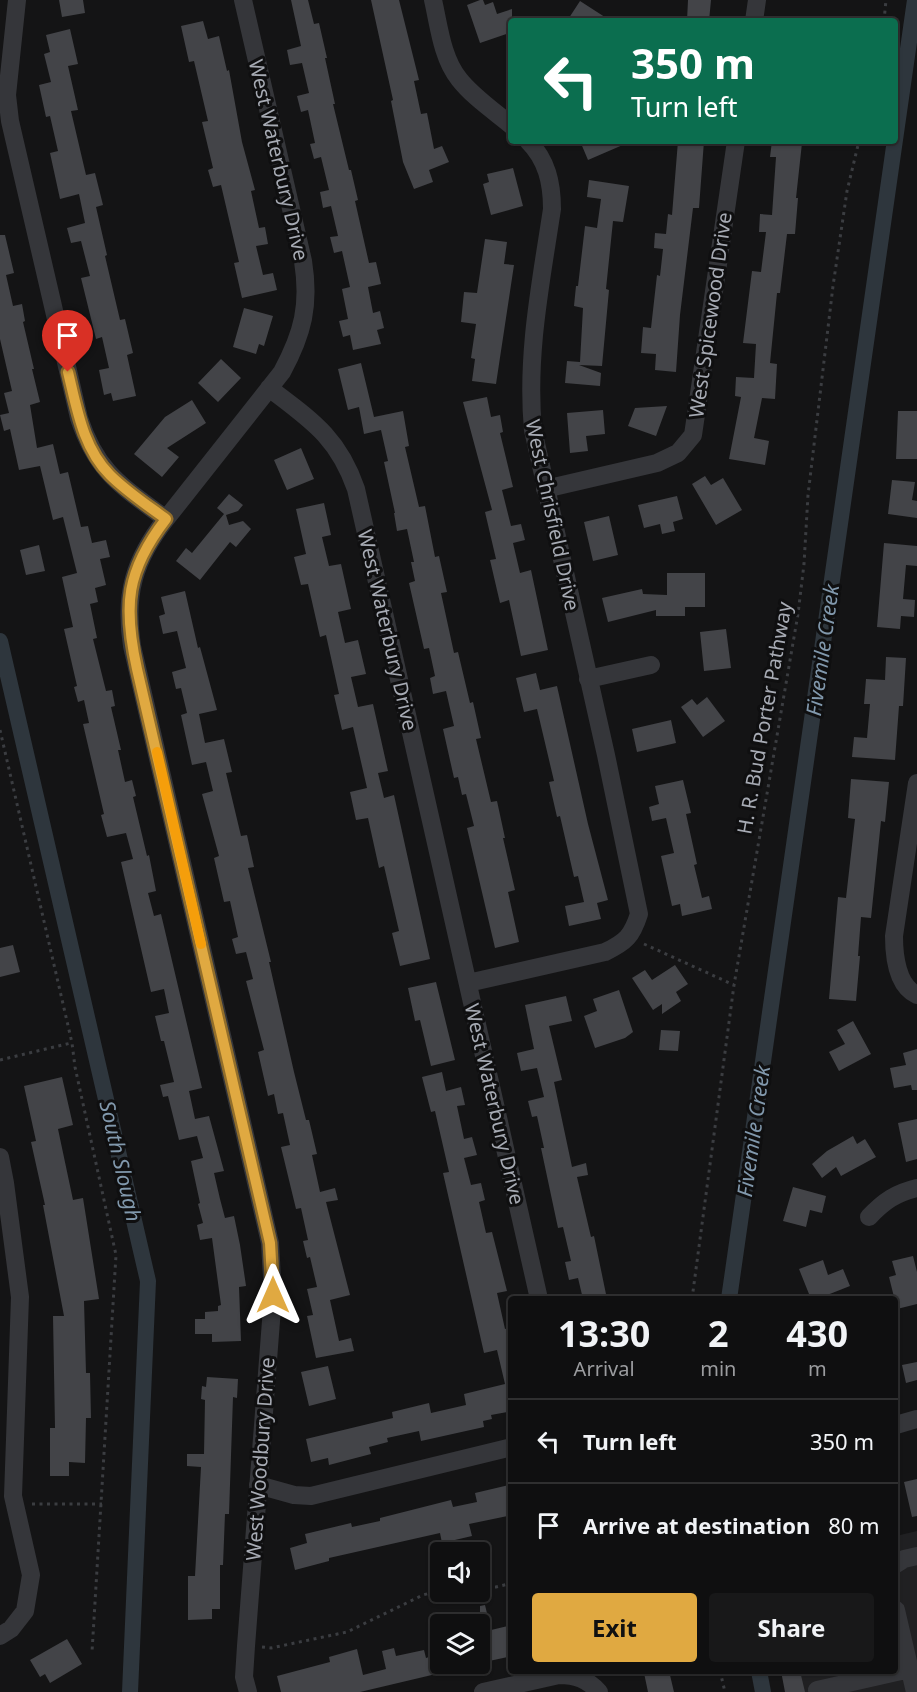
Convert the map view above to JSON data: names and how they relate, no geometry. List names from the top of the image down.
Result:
{
  "streets": {
    "street": [
      "West Waterbury Drive",
      "West Spicewood Drive",
      "West Chrisfield Drive",
      "West Woodbury Drive"
    ],
    "path": ["H. R. Bud Porter Pathway"]
  },
  "crossings": [
    ["West Waterbury Drive", "West Chrisfield Drive"],
    ["West Waterbury Drive", "West Woodbury Drive"],
    ["West Spicewood Drive", "West Chrisfield Drive"]
  ],
  "water": ["Fivemile Creek", "South Slough"],
  "page": {
    "turn": ["350 m", "Turn left"],
    "eta": [
      "13:30",
      "Arrival",
      "2",
      "min",
      "430",
      "m"
    ],
    "list": [
      {
        "name": "Turn left",
        "value": "350 m"
      },
      {
        "name": "Arrive at destination",
        "value": "80 m"
      }
    ],
    "buttons": ["Exit", "Share"]
  }
}
